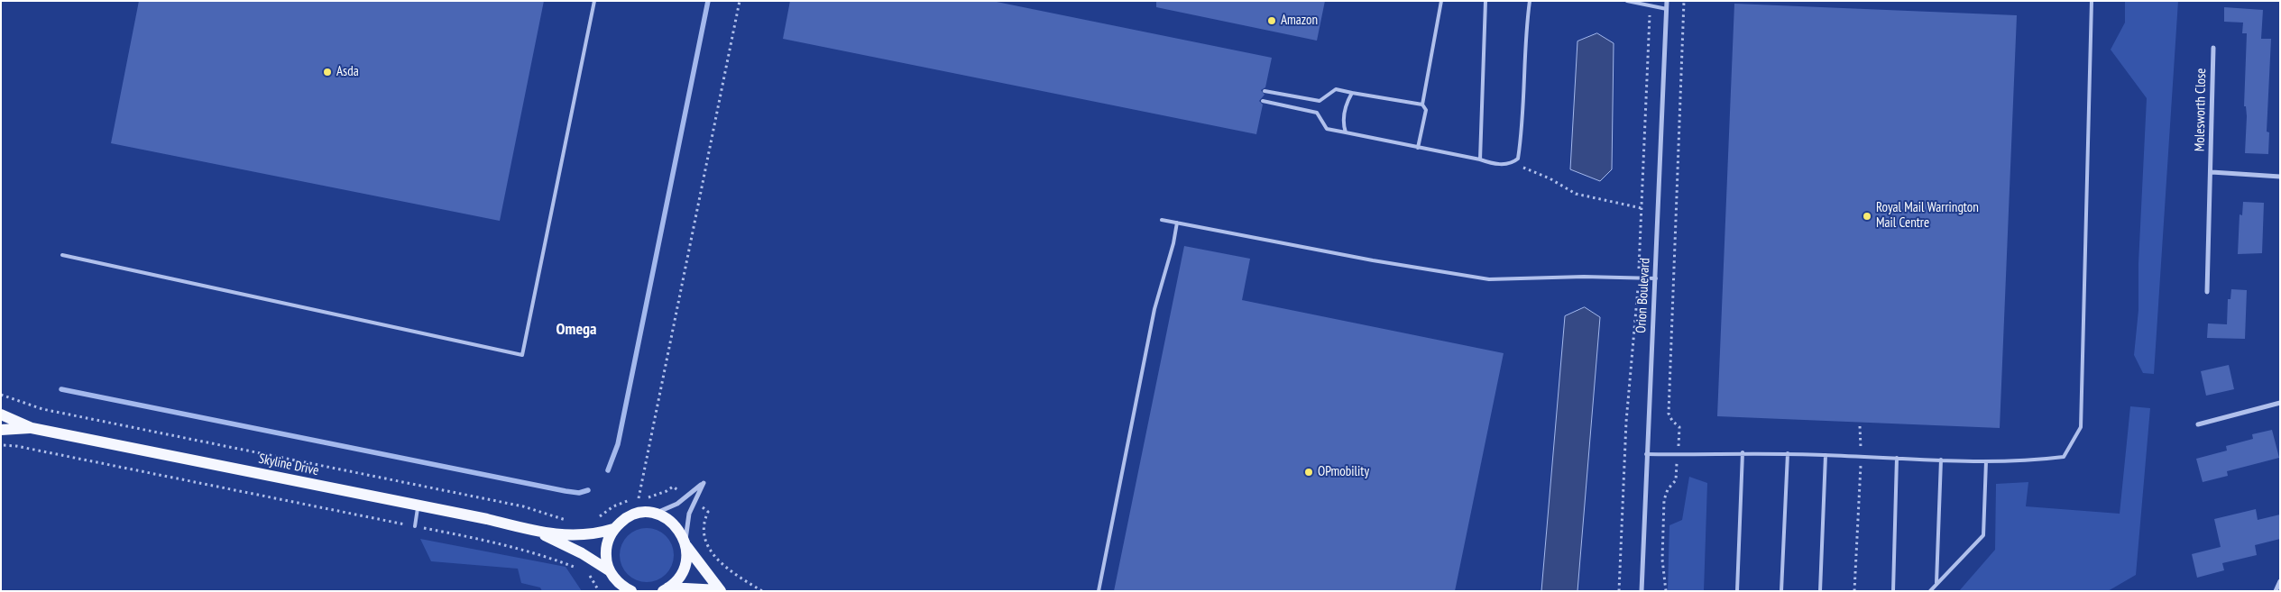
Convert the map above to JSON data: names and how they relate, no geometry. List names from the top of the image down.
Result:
{
  "streets": {
    "main road": ["Skyline Drive"],
    "street": ["Molesworth Close", "Orion Boulevard"]
  },
  "districts": ["Omega"],
  "places": [
    "Amazon",
    "Asda",
    "Royal Mail Warrington Mail Centre",
    "OPmobility"
  ]
}
